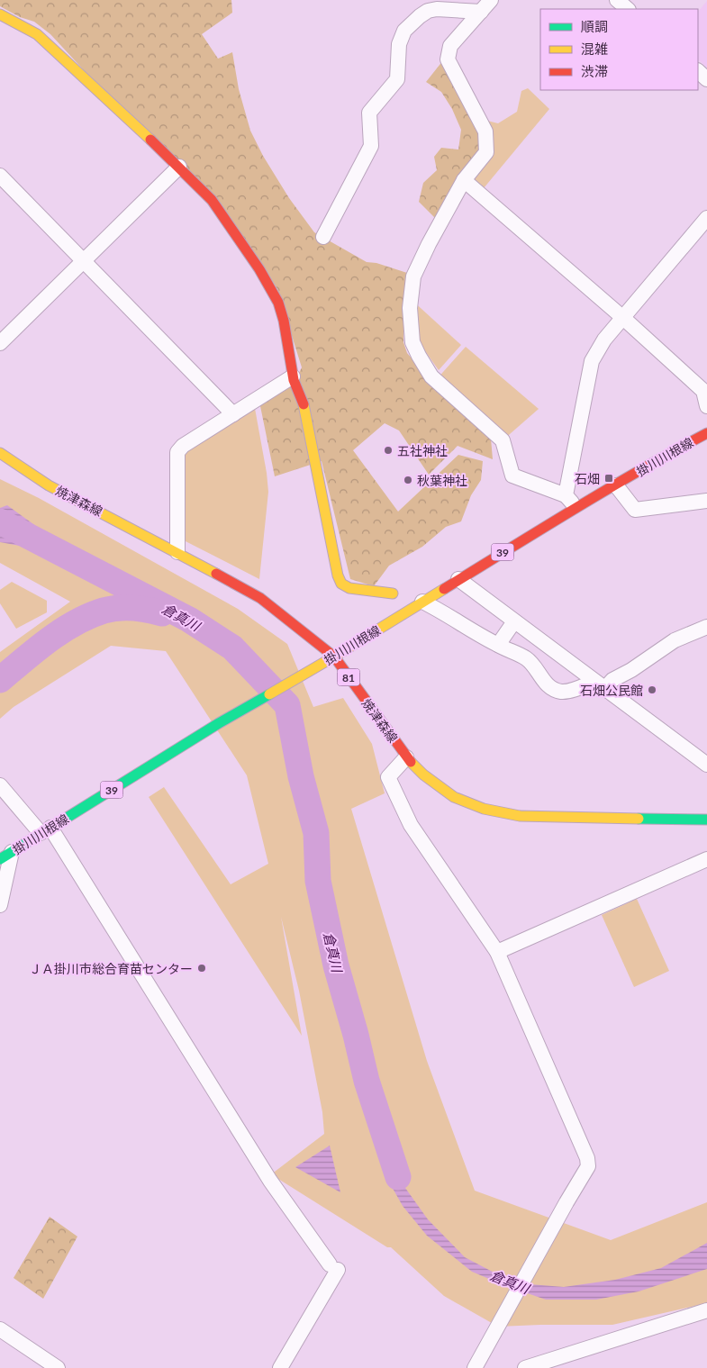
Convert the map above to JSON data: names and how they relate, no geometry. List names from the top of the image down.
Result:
{
  "streets": {
    "main road": [
      "掛川川根線",
      "焼津森線",
      "39",
      "81"
    ]
  },
  "crossings": [
    ["掛川川根線", "焼津森線"]
  ],
  "water": ["倉真川"],
  "places": {
    "other": [
      "五社神社",
      "秋葉神社",
      "石畑公民館",
      "ＪＡ掛川市総合育苗センター"
    ],
    "transit": ["石畑"]
  },
  "legend": ["順調", "混雑", "渋滞"]
}
